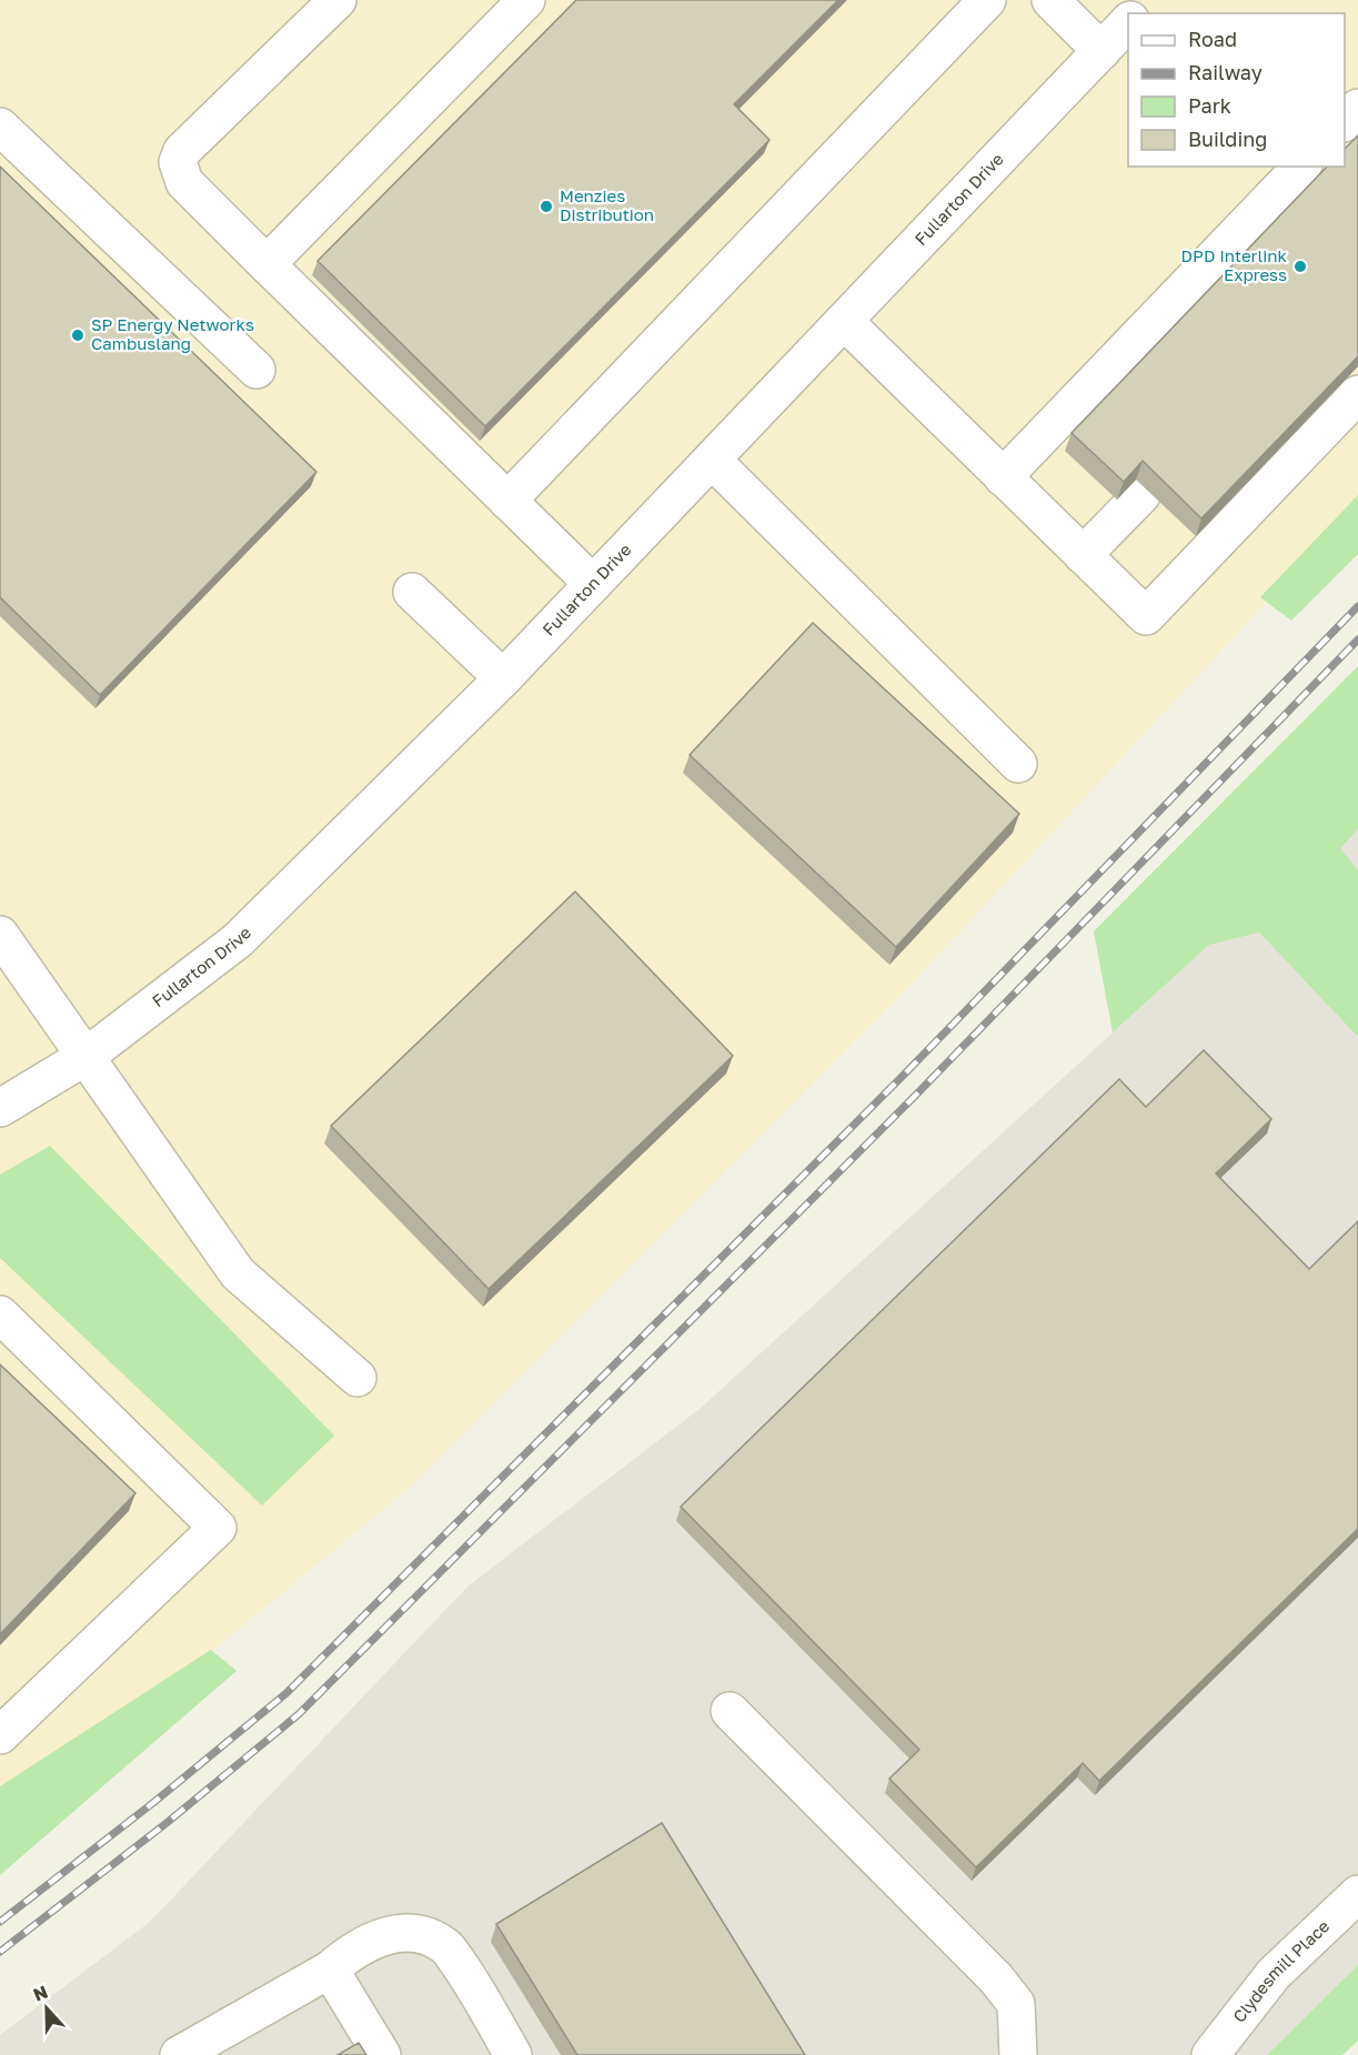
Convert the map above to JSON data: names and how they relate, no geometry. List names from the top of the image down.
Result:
{
  "streets": {
    "street": ["Fullarton Drive", "Clydesmill Place"]
  },
  "places": ["Menzies Distribution", "DPD Interlink Express", "SP Energy Networks Cambuslang"],
  "legend": [
    "Road",
    "Railway",
    "Park",
    "Building"
  ],
  "north": "top"
}
